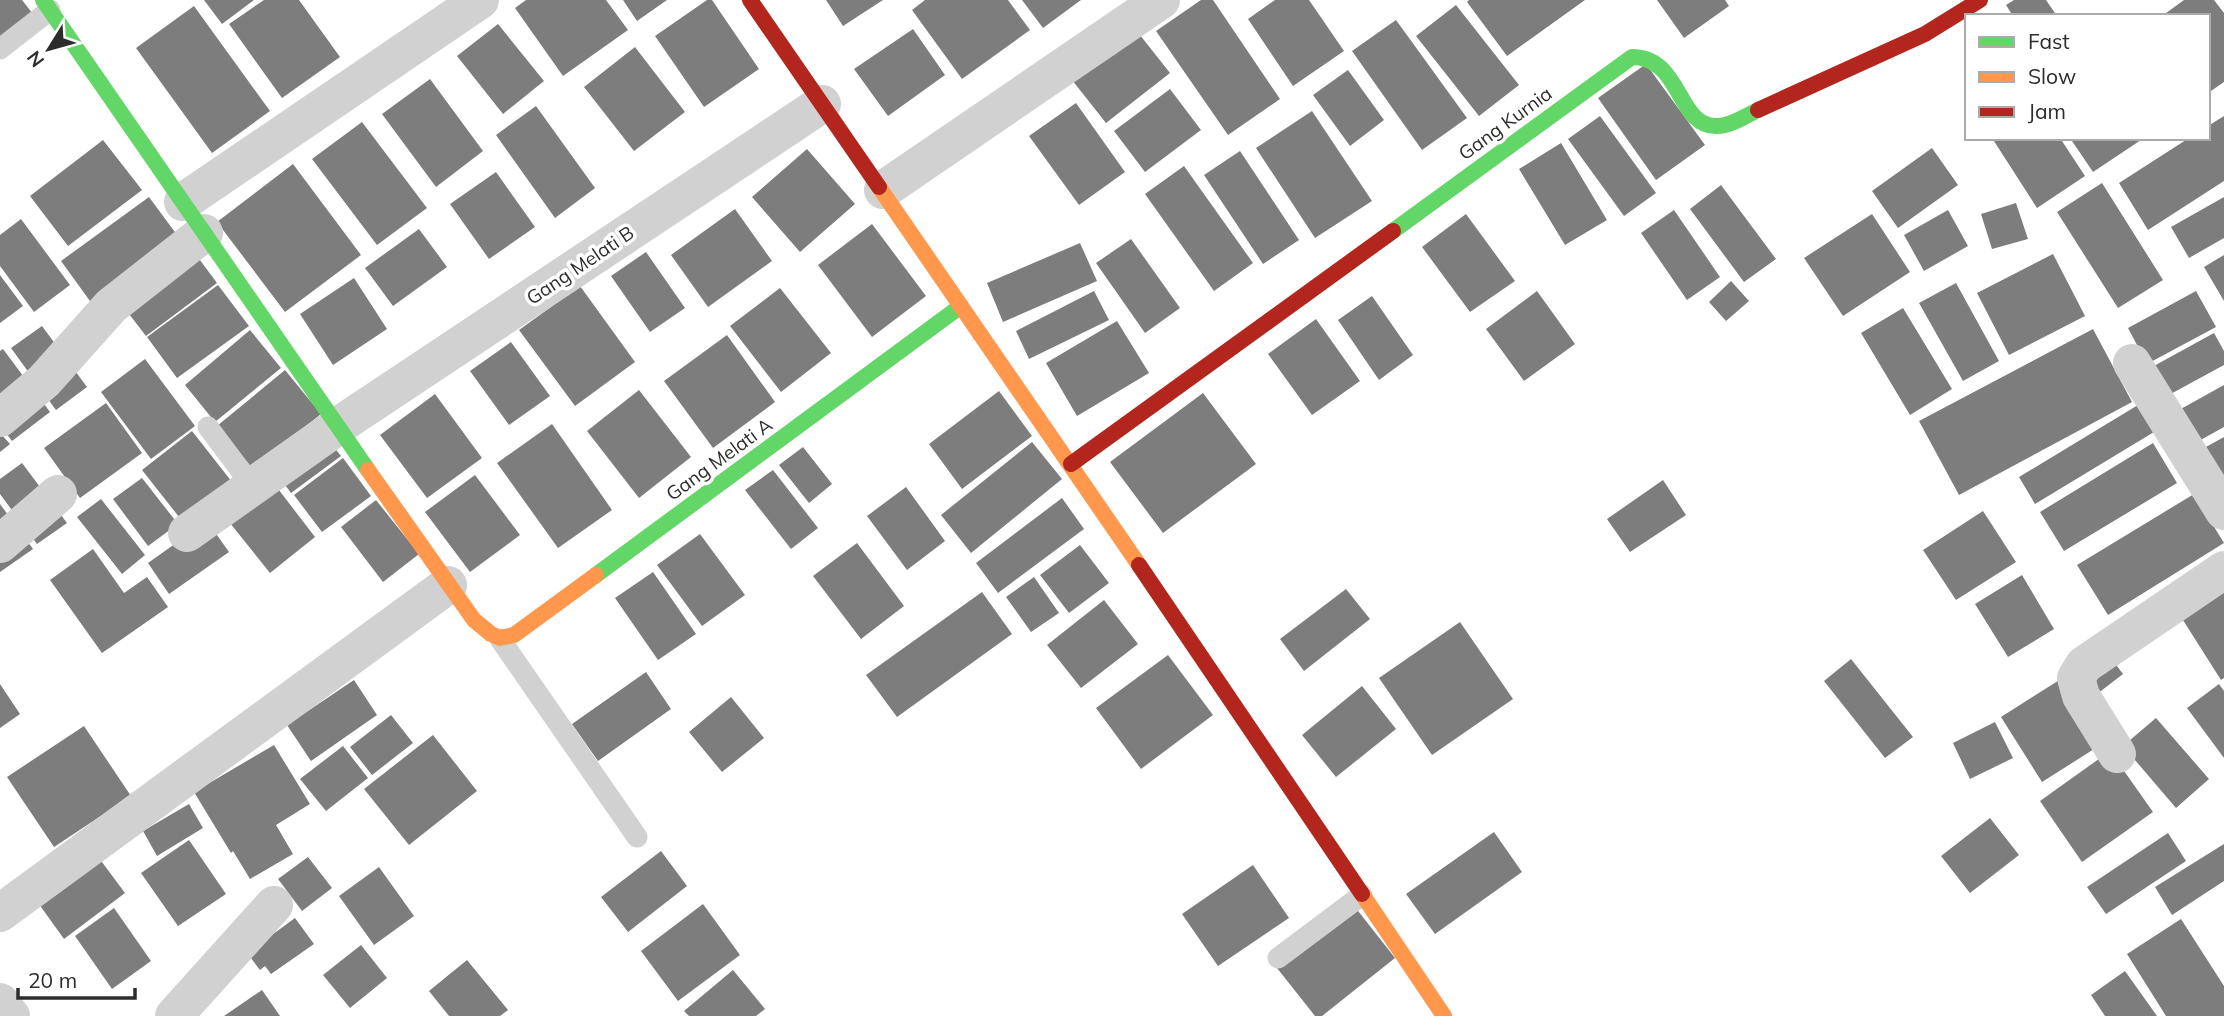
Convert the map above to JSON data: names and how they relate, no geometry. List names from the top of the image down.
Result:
{
  "streets": {
    "street": ["Gang Kurnia", "Gang Melati B", "Gang Melati A"]
  },
  "legend": ["Fast", "Slow", "Jam"],
  "scale_bar": "20 m",
  "north": "bottom left"
}
